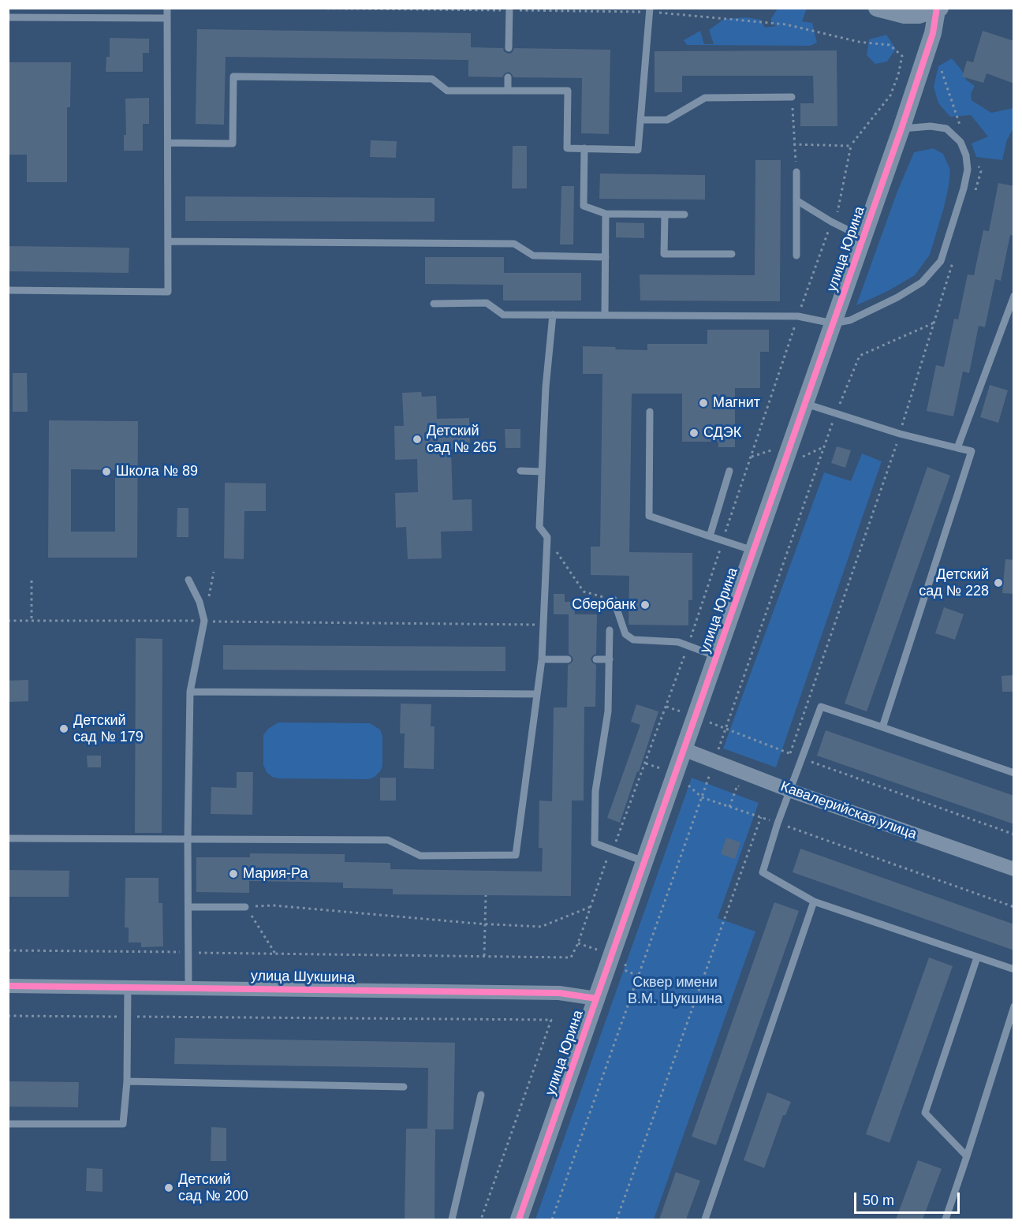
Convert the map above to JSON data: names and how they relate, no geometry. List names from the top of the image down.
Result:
{
  "streets": {
    "street": ["улица Юрина", "Кавалерийская улица", "улица Шукшина"]
  },
  "crossings": [
    ["улица Юрина", "Кавалерийская улица"],
    ["улица Юрина", "улица Шукшина"]
  ],
  "parks": ["Сквер имени В.М. Шукшина"],
  "places": [
    "Магнит",
    "СДЭК",
    "Детский сад № 265",
    "Школа № 89",
    "Детский сад № 228",
    "Сбербанк",
    "Детский сад № 179",
    "Мария-Ра",
    "Детский сад № 200"
  ],
  "scale_bar": "50 m"
}
